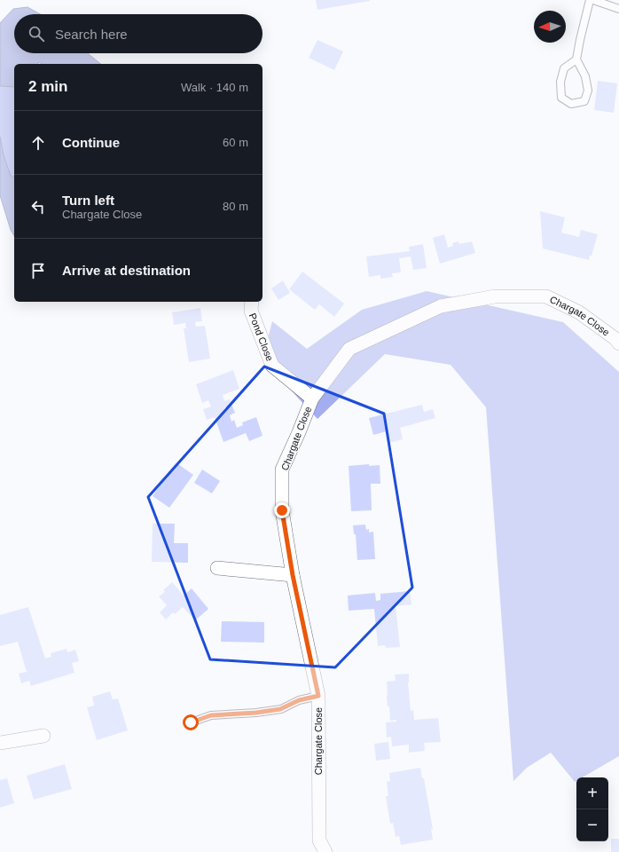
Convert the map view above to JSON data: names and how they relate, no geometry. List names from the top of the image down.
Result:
{
  "streets": {
    "street": ["Chargate Close", "Pond Close"]
  },
  "crossings": [
    ["Chargate Close", "Pond Close"]
  ],
  "north": "left",
  "page": {
    "search": "Search here",
    "heading": ["2 min", "Walk · 140 m"],
    "list": [
      ["Continue", "60 m"],
      ["Turn left", "Chargate Close", "80 m"],
      "Arrive at destination"
    ],
    "map_buttons": ["+", "−"]
  }
}
